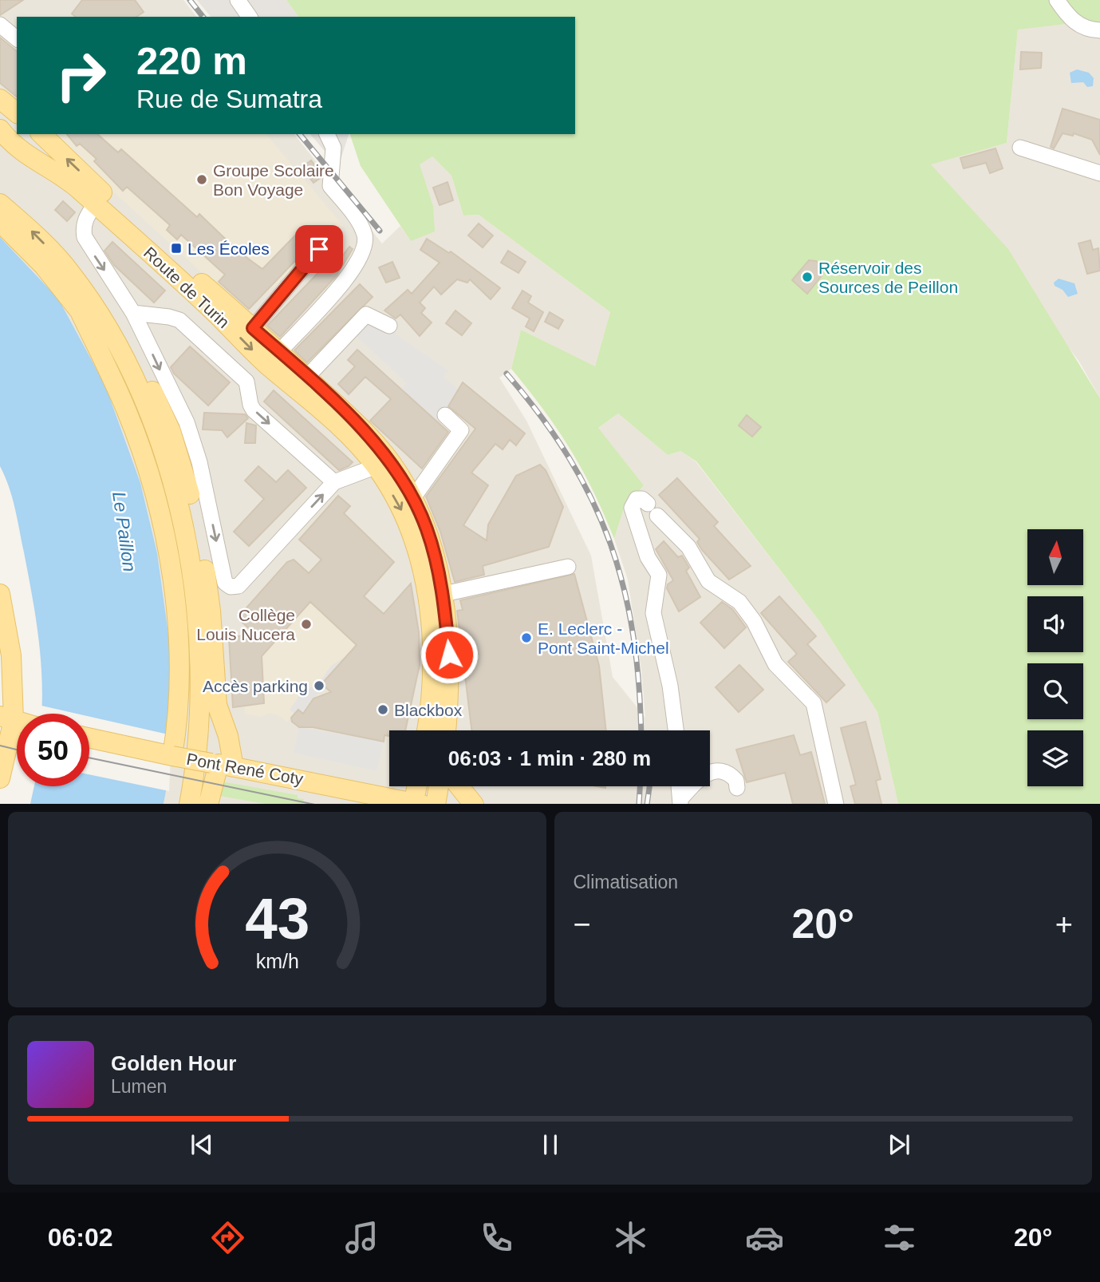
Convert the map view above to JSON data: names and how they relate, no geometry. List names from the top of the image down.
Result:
{
  "streets": {
    "main road": ["Route de Turin", "Pont René Coty"]
  },
  "water": ["Le Paillon"],
  "places": {
    "other": [
      "Groupe Scolaire Bon Voyage",
      "Réservoir des Sources de Peillon",
      "Collège Louis Nucera",
      "E. Leclerc - Pont Saint-Michel",
      "Accès parking",
      "Blackbox"
    ],
    "transit": ["Les Écoles"]
  },
  "north": "top",
  "page": {
    "turn": ["220 m", "Rue de Sumatra"],
    "limit": "50",
    "trip": "06:03 · 1 min · 280 m",
    "tile": "Climatisation",
    "heat": ["−", "20°", "+"],
    "song": ["Golden Hour", "Lumen"],
    "tabs": ["06:02", "20°"],
    "gauge": ["43", "km/h"]
  }
}
